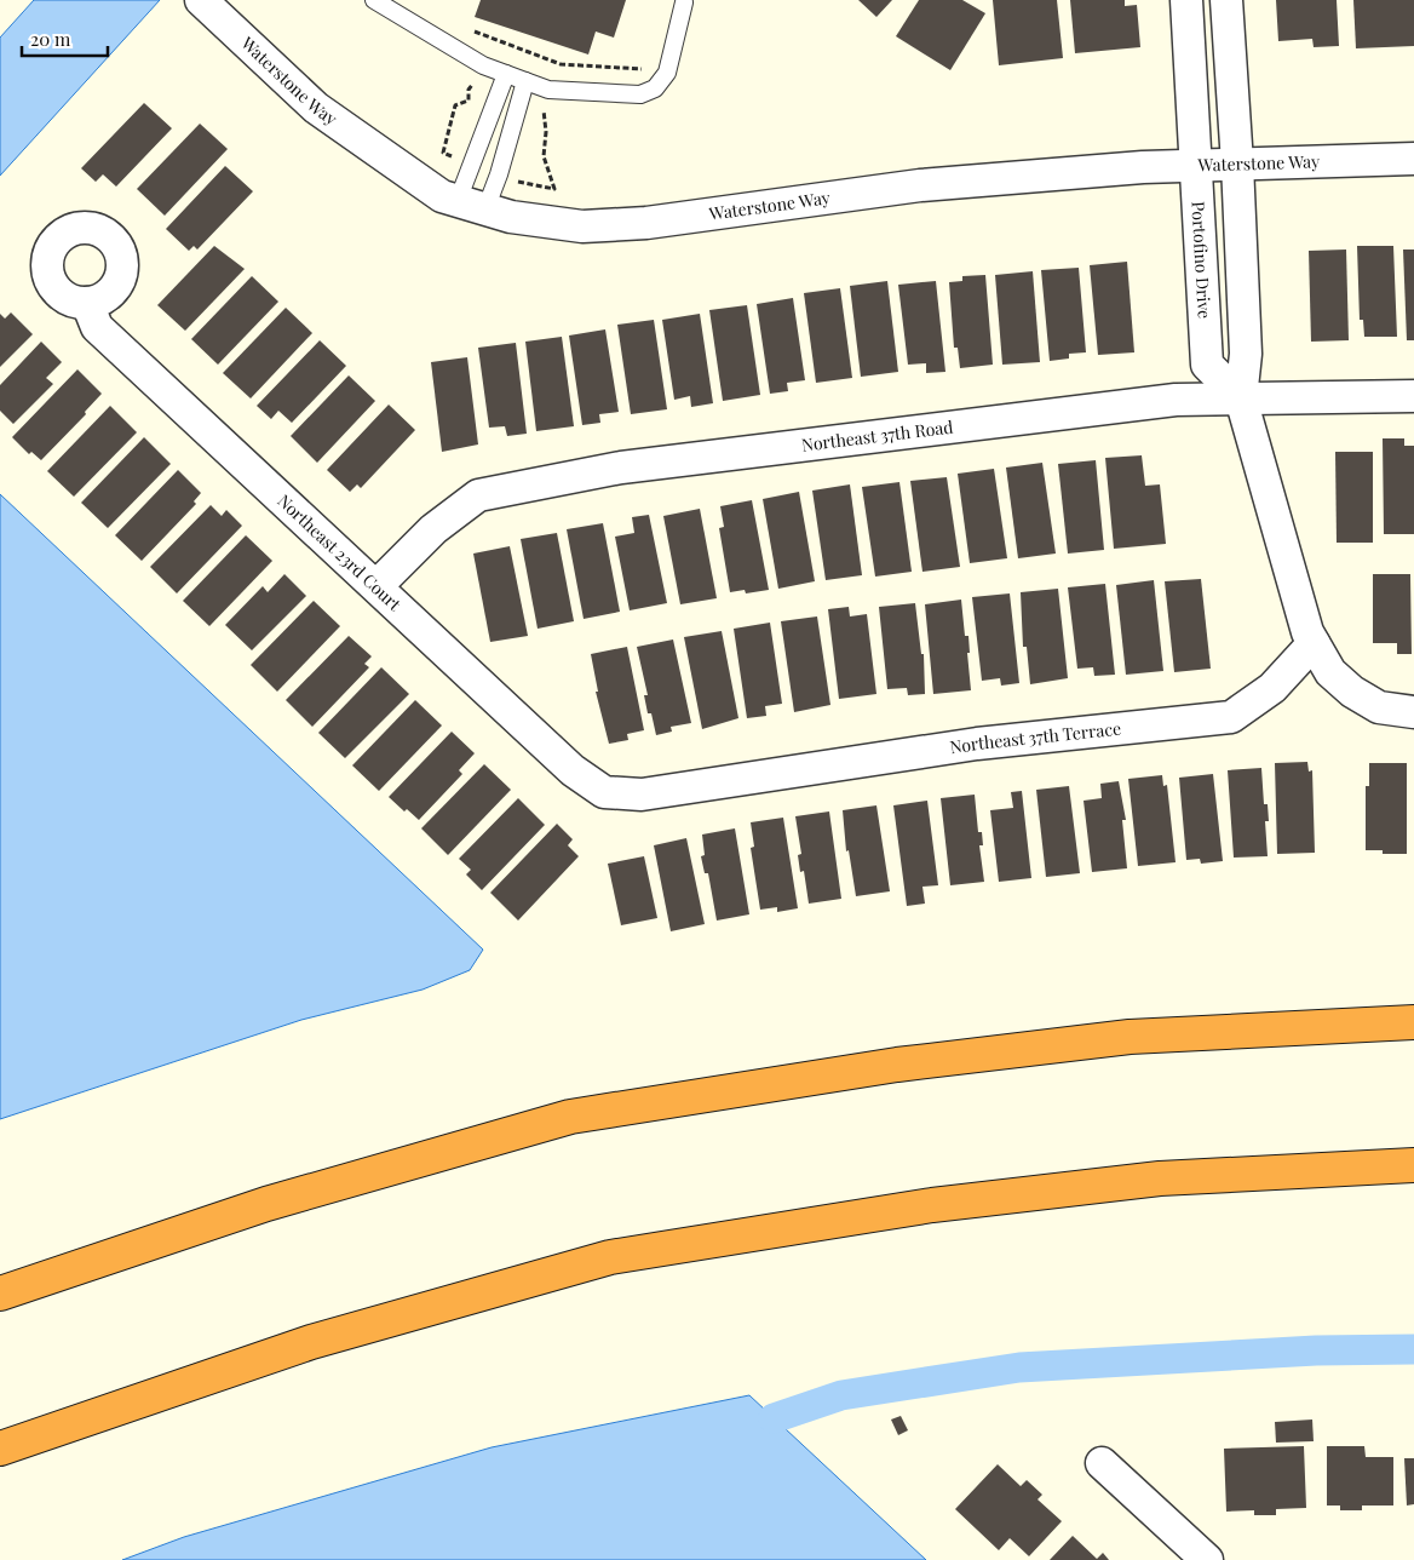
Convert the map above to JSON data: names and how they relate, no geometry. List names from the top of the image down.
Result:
{
  "streets": {
    "street": [
      "Waterstone Way",
      "Portofino Drive",
      "Northeast 37th Road",
      "Northeast 23rd Court",
      "Northeast 37th Terrace"
    ]
  },
  "crossings": [
    ["Waterstone Way", "Portofino Drive"],
    ["Portofino Drive", "Northeast 37th Road"],
    ["Portofino Drive", "Northeast 37th Terrace"],
    ["Northeast 37th Road", "Northeast 23rd Court"],
    ["Northeast 23rd Court", "Northeast 37th Terrace"]
  ],
  "scale_bar": "20 m"
}
